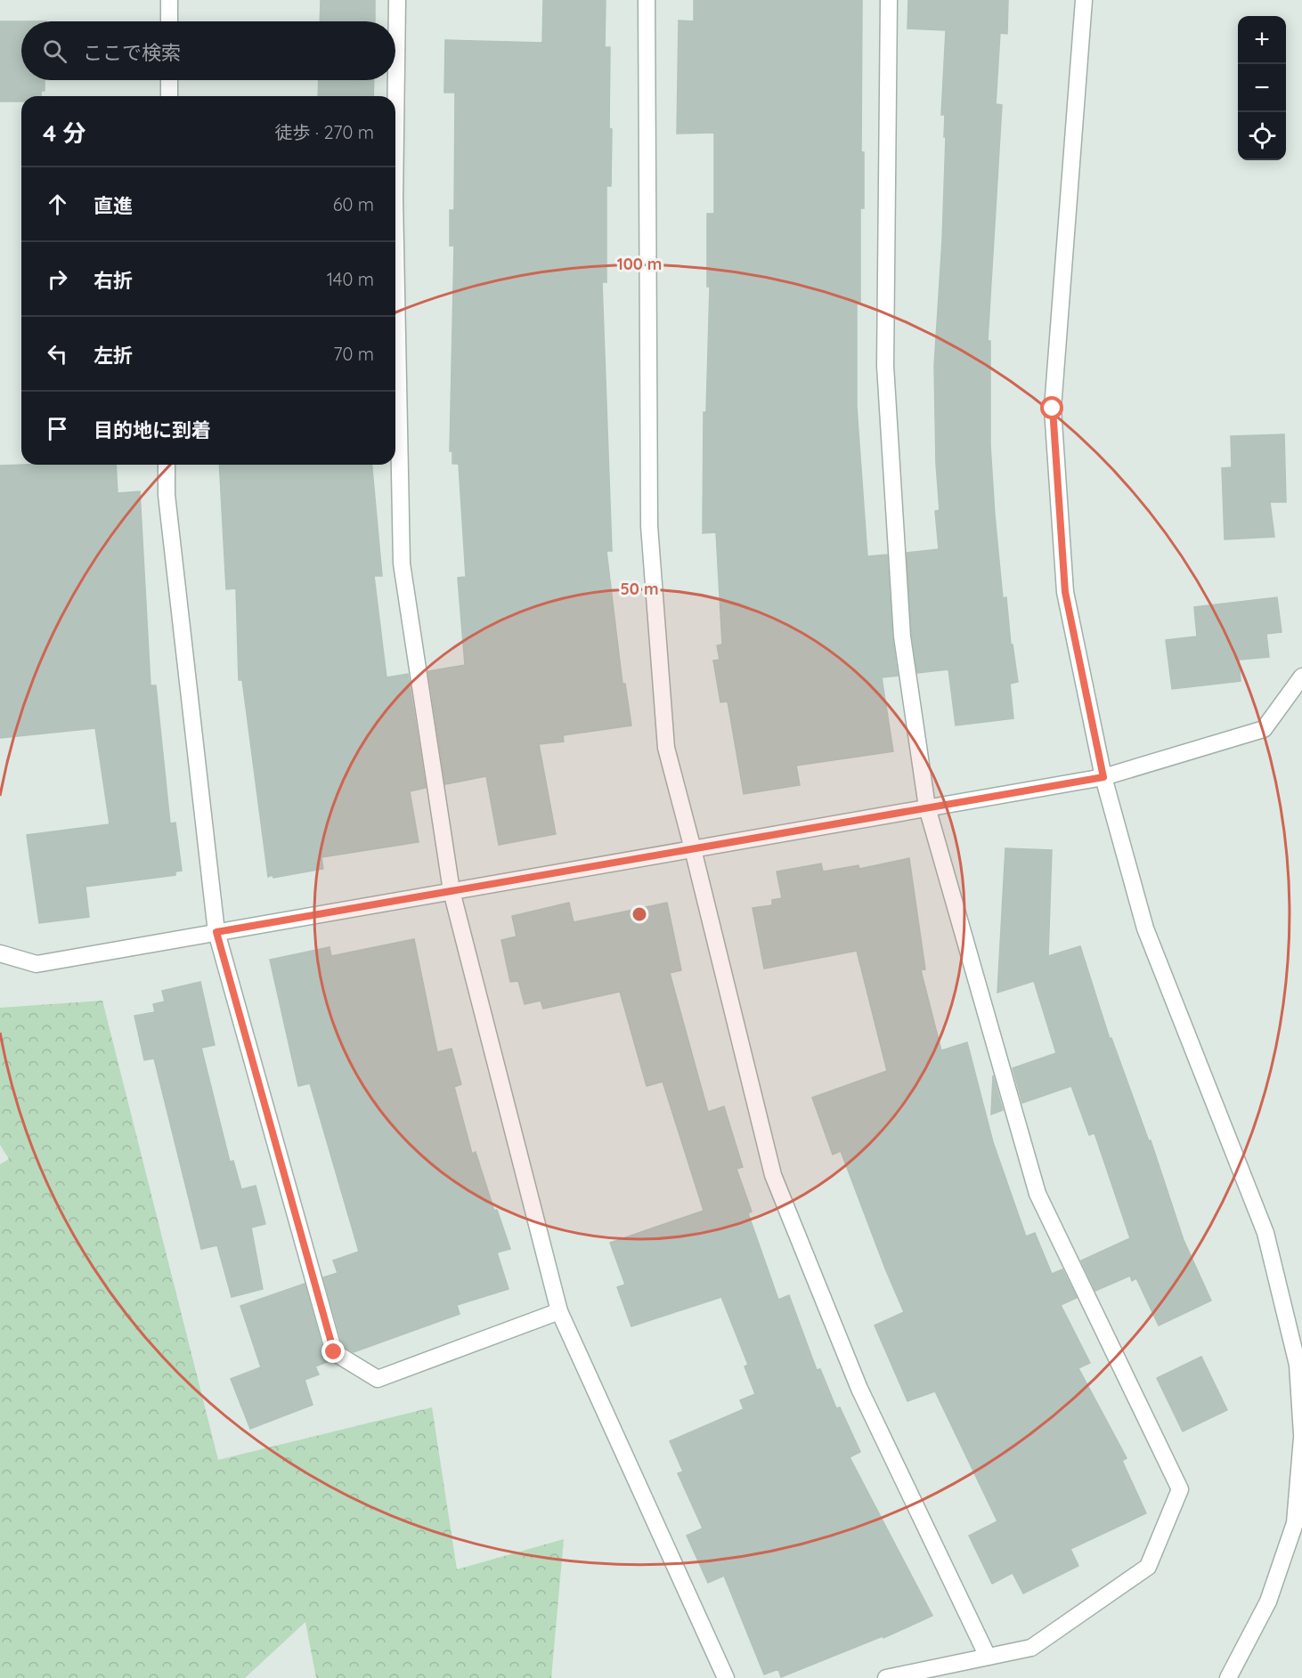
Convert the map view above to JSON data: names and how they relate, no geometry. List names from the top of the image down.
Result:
{
  "page": {
    "map_buttons": ["+", "−"],
    "search": "ここで検索",
    "heading": ["4 分", "徒歩 · 270 m"],
    "list": [
      ["直進", "60 m"],
      ["右折", "140 m"],
      ["左折", "70 m"],
      "目的地に到着"
    ]
  },
  "rings": ["100 m", "50 m"]
}
